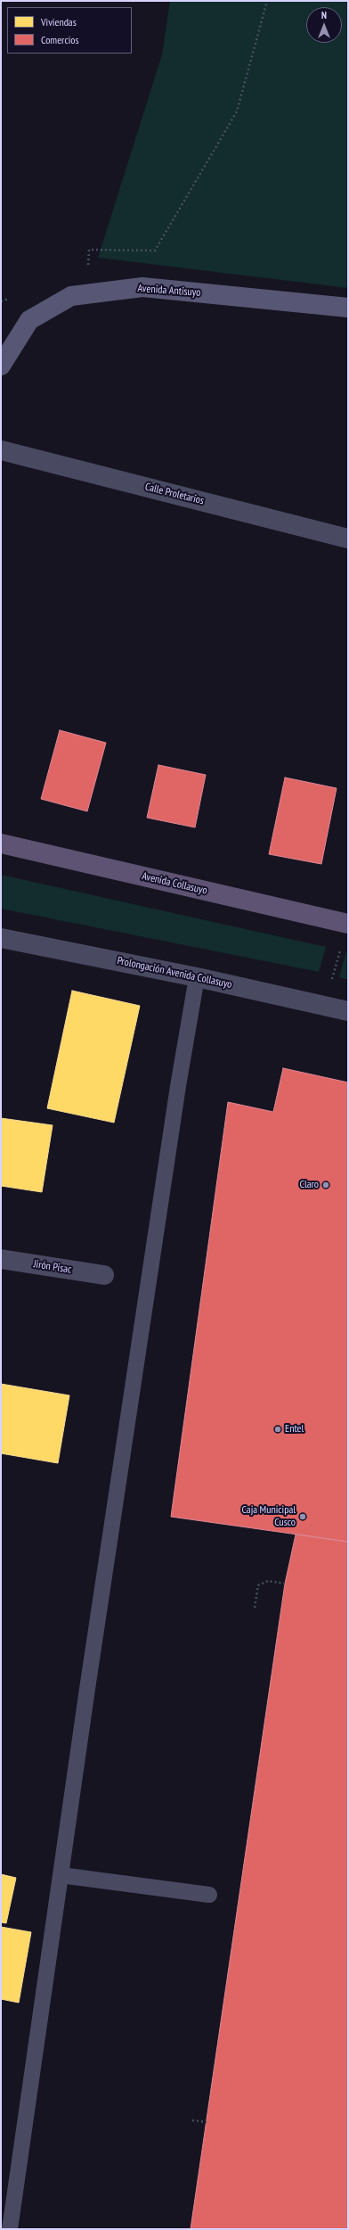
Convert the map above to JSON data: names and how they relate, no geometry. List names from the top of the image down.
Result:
{
  "streets": {
    "main road": ["Avenida Collasuyo"],
    "street": [
      "Avenida Antisuyo",
      "Calle Proletarios",
      "Prolongación Avenida Collasuyo",
      "Jirón Pisac"
    ]
  },
  "places": ["Claro", "Entel", "Caja Municipal Cusco"],
  "legend": ["Viviendas", "Comercios"],
  "north": "top"
}
